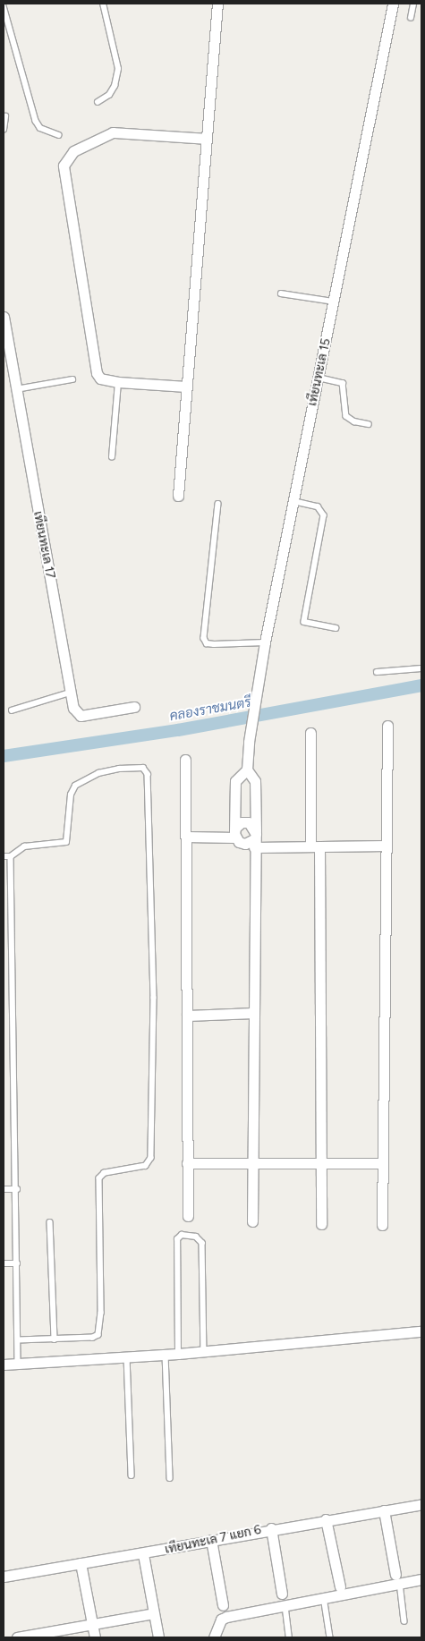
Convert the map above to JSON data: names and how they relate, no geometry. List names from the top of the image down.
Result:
{
  "streets": {
    "street": ["เทียนทะเล 15", "เทียนทะเล 17", "เทียนทะเล 7 แยก 6"]
  },
  "water": ["คลองราชมนตรี"]
}
